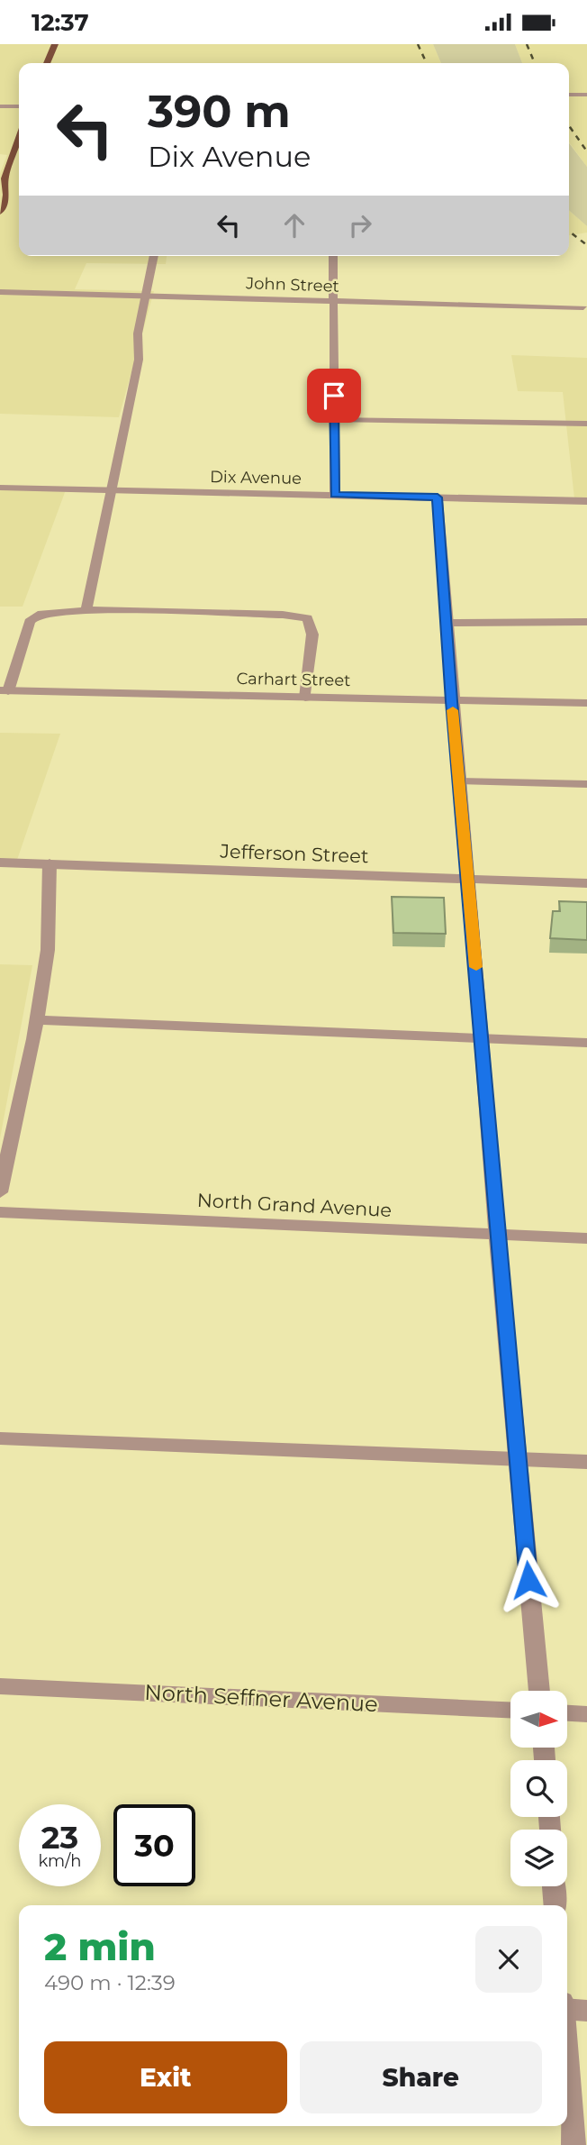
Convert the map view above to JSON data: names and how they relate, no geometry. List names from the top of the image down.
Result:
{
  "streets": {
    "street": [
      "John Street",
      "Dix Avenue",
      "Carhart Street",
      "Jefferson Street",
      "North Grand Avenue",
      "North Seffner Avenue"
    ]
  },
  "north": "right",
  "page": {
    "status": "12:37",
    "turn": ["390 m", "Dix Avenue"],
    "speed": "23 km/h",
    "limit": "30",
    "heading": ["2 min", "490 m · 12:39"],
    "buttons": ["Exit", "Share"]
  }
}
